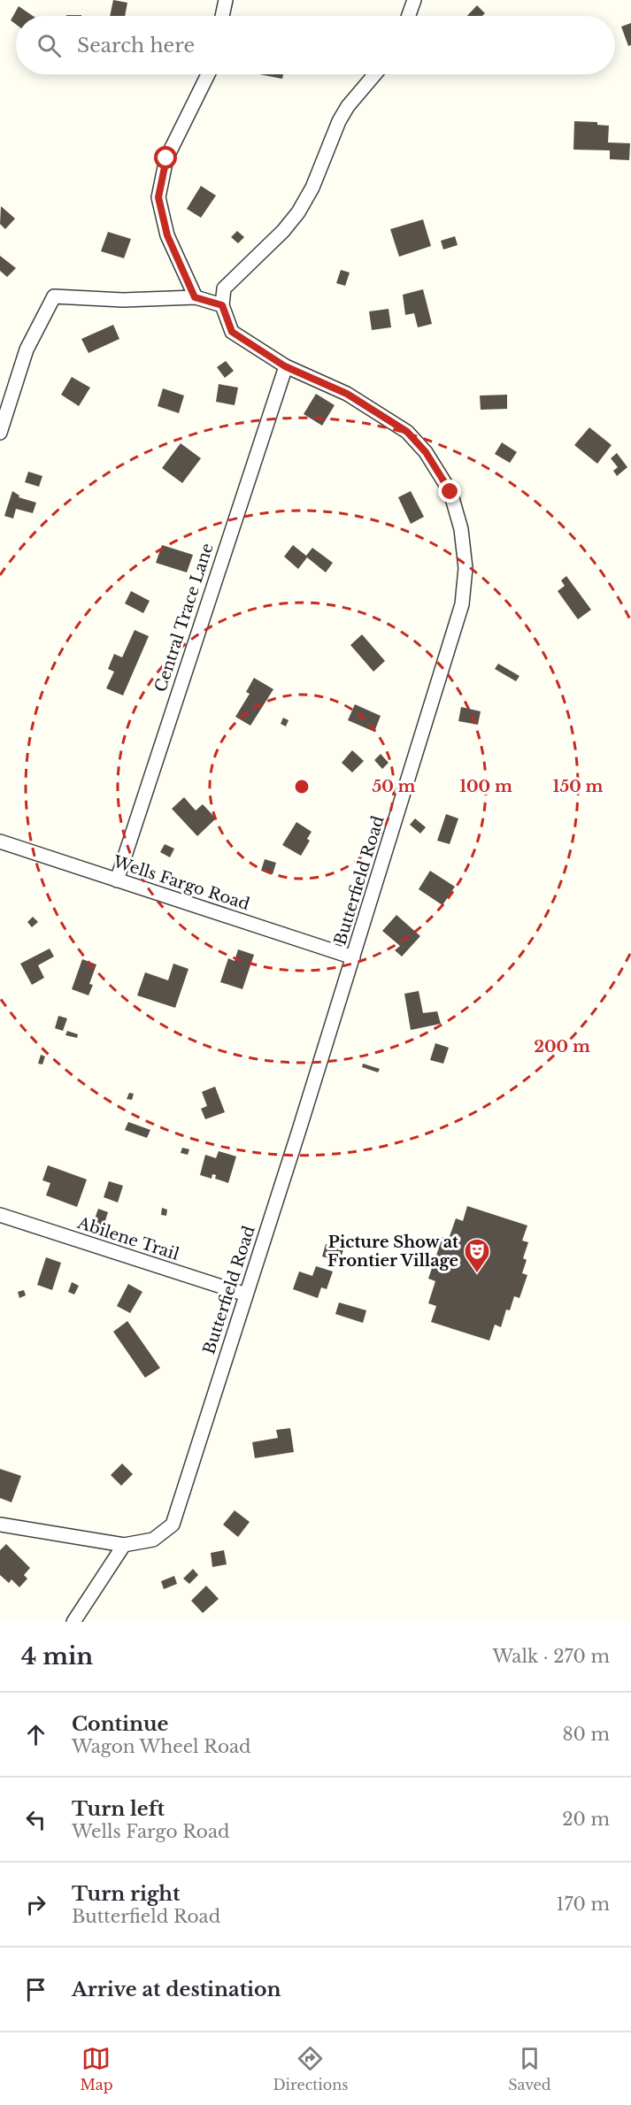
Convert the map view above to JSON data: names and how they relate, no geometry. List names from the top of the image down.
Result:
{
  "streets": {
    "street": [
      "Central Trace Lane",
      "Butterfield Road",
      "Wells Fargo Road",
      "Abilene Trail"
    ]
  },
  "crossings": [
    ["Central Trace Lane", "Butterfield Road"],
    ["Central Trace Lane", "Wells Fargo Road"],
    ["Butterfield Road", "Wells Fargo Road"],
    ["Butterfield Road", "Abilene Trail"]
  ],
  "places": {
    "theatre": ["Picture Show at Frontier Village"]
  },
  "page": {
    "search": "Search here",
    "heading": ["4 min", "Walk · 270 m"],
    "list": [
      ["Continue", "Wagon Wheel Road", "80 m"],
      ["Turn left", "Wells Fargo Road", "20 m"],
      ["Turn right", "Butterfield Road", "170 m"],
      "Arrive at destination"
    ],
    "nav": ["Map", "Directions", "Saved"]
  },
  "rings": [
    "50 m",
    "100 m",
    "150 m",
    "200 m"
  ]
}
